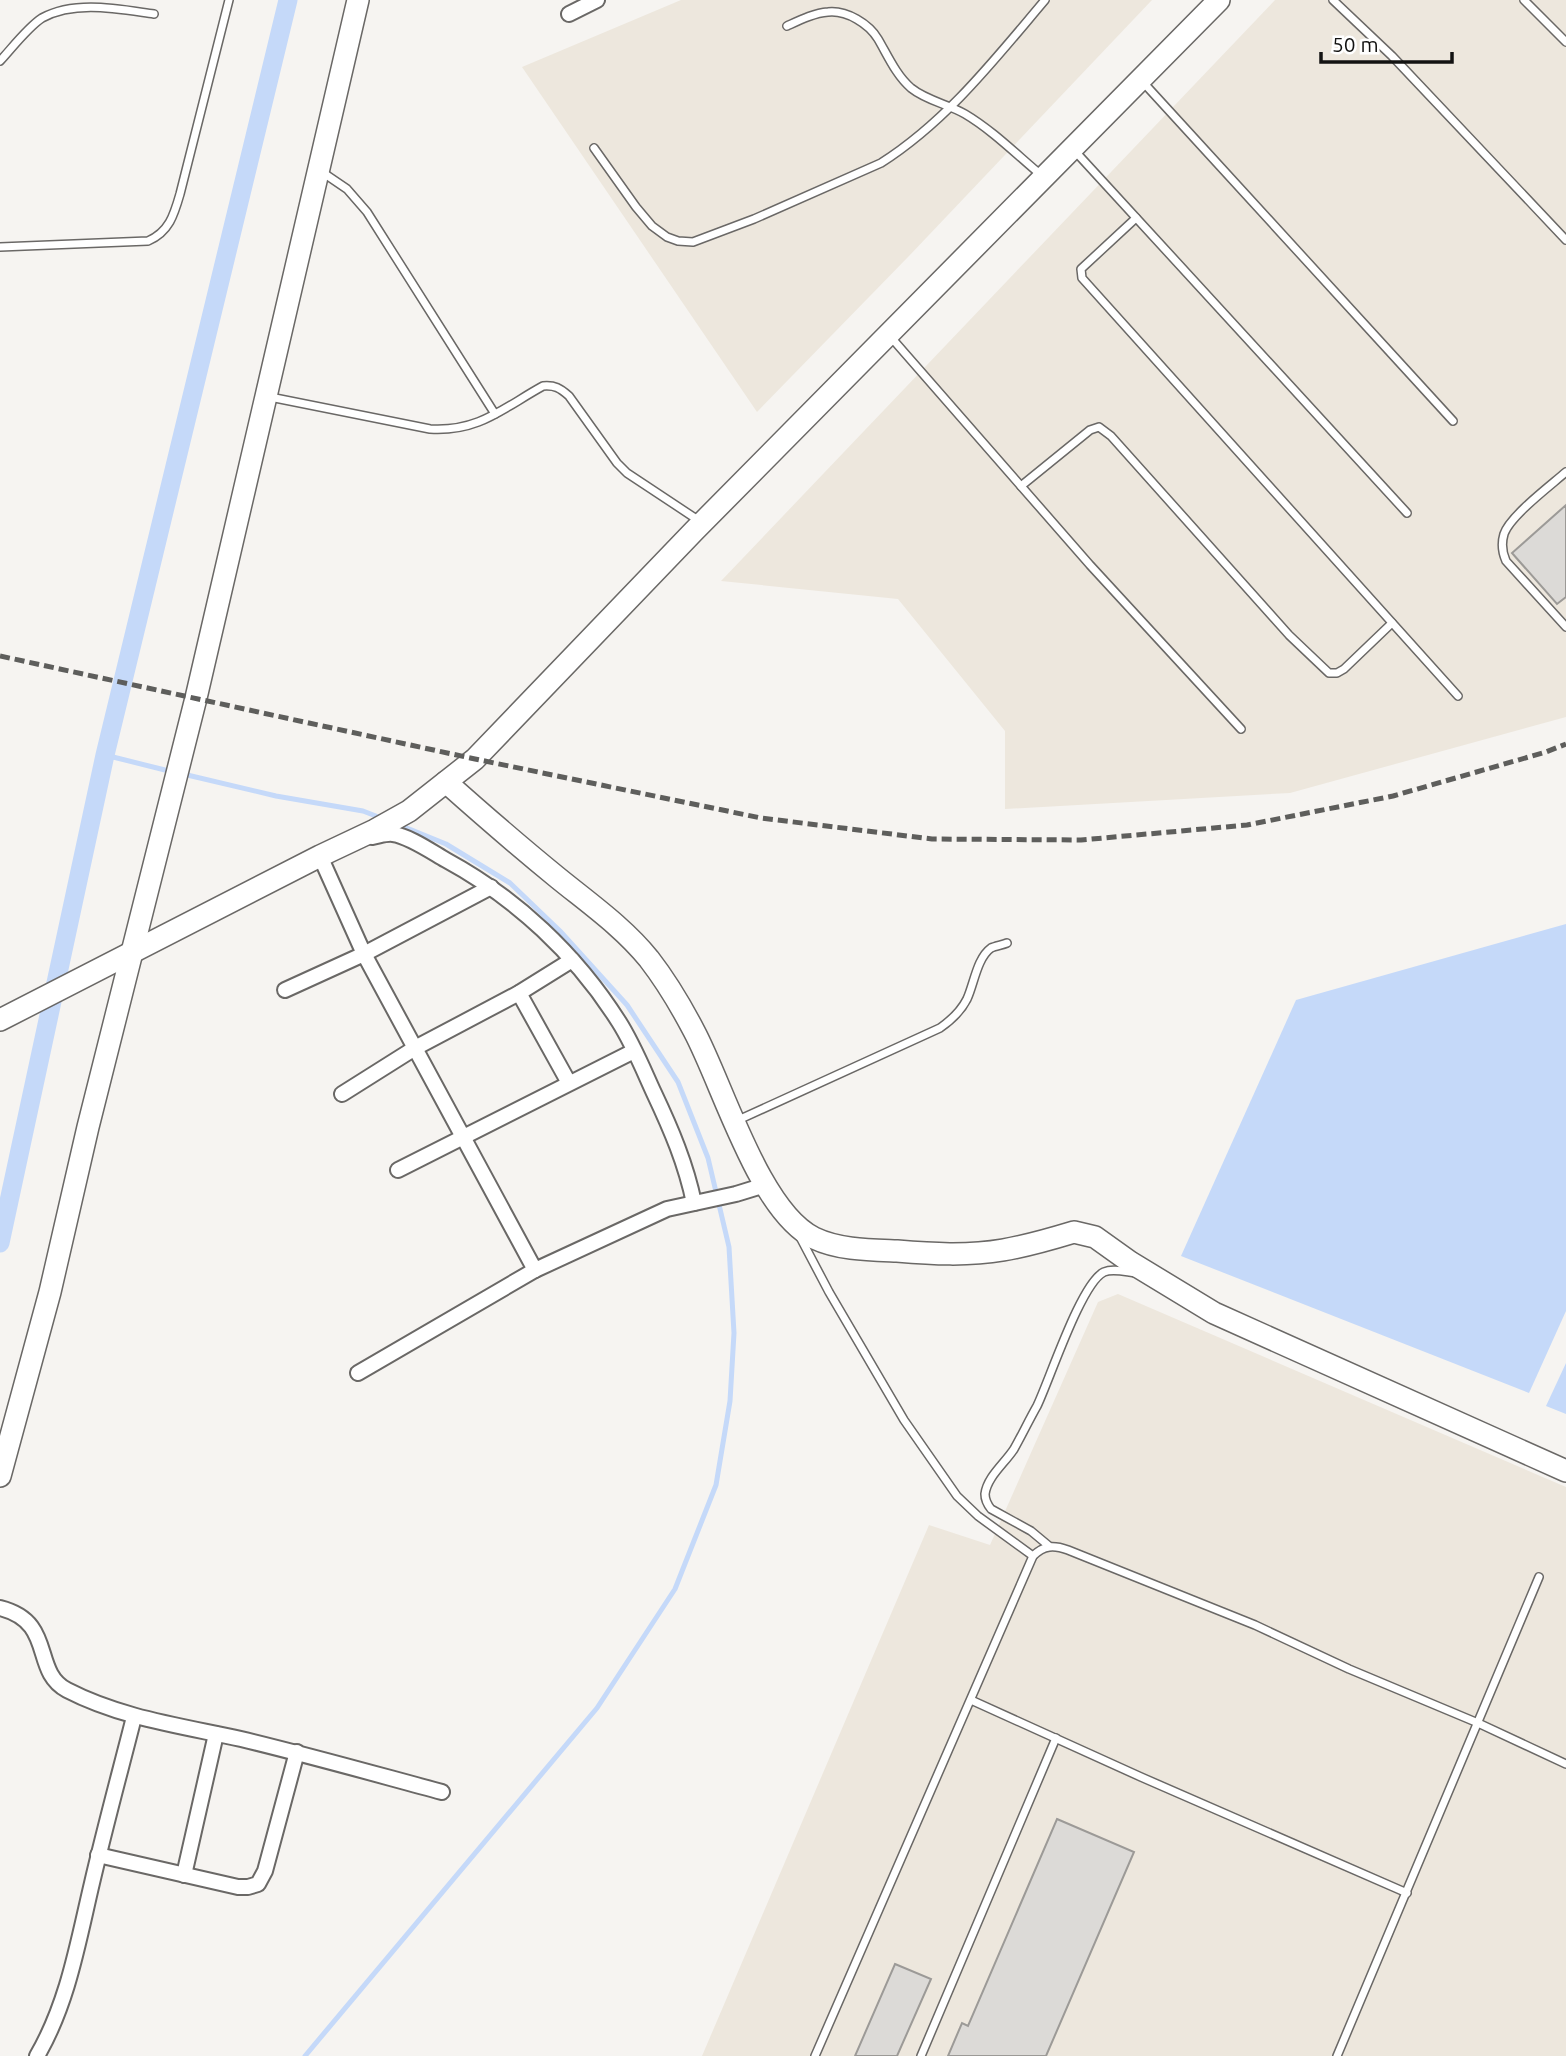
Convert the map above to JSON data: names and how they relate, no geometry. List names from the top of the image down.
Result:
{
  "scale_bar": "50 m"
}
